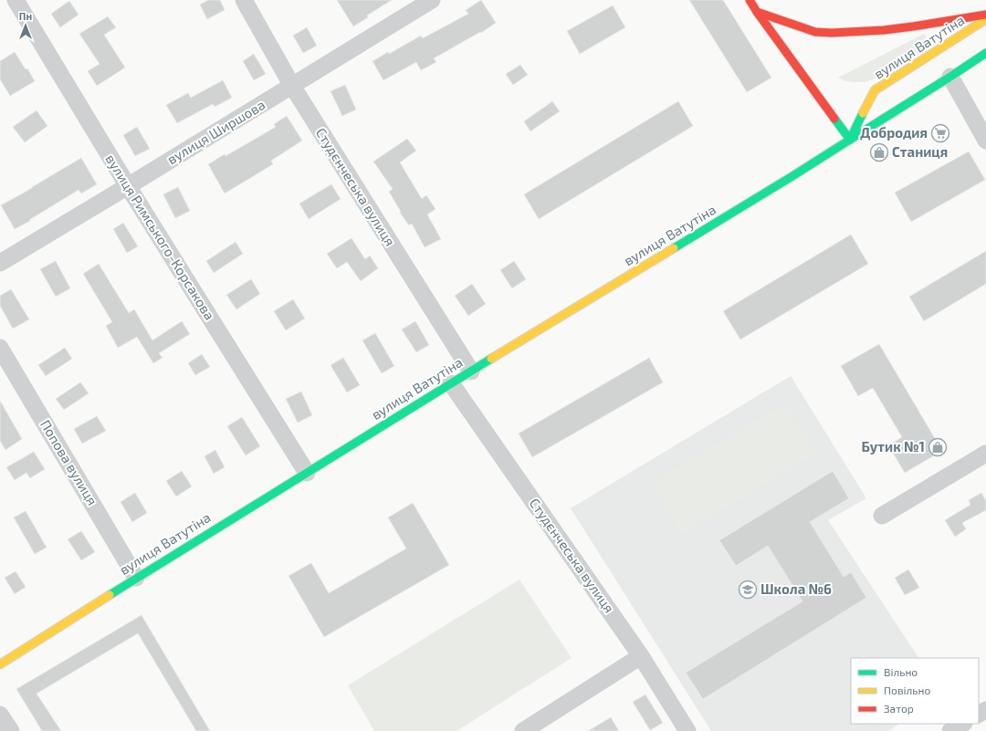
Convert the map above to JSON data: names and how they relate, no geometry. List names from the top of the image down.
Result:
{
  "streets": {
    "street": [
      "вулиця Ватутіна",
      "вулиця Ширшова",
      "Студєнчеська вулиця",
      "вулиця Римського-Корсакова",
      "Попова вулиця"
    ]
  },
  "crossings": [
    ["вулиця Ватутіна", "Студєнчеська вулиця"],
    ["вулиця Ватутіна", "вулиця Римського-Корсакова"],
    ["вулиця Ватутіна", "Попова вулиця"],
    ["вулиця Ширшова", "Студєнчеська вулиця"],
    ["вулиця Ширшова", "вулиця Римського-Корсакова"]
  ],
  "places": {
    "supermarket": ["Добродия"],
    "shop": ["Станиця", "Бутик №1"],
    "school or university": ["Школа №6"]
  },
  "legend": ["Вільно", "Повільно", "Затор"],
  "north": "top"
}
